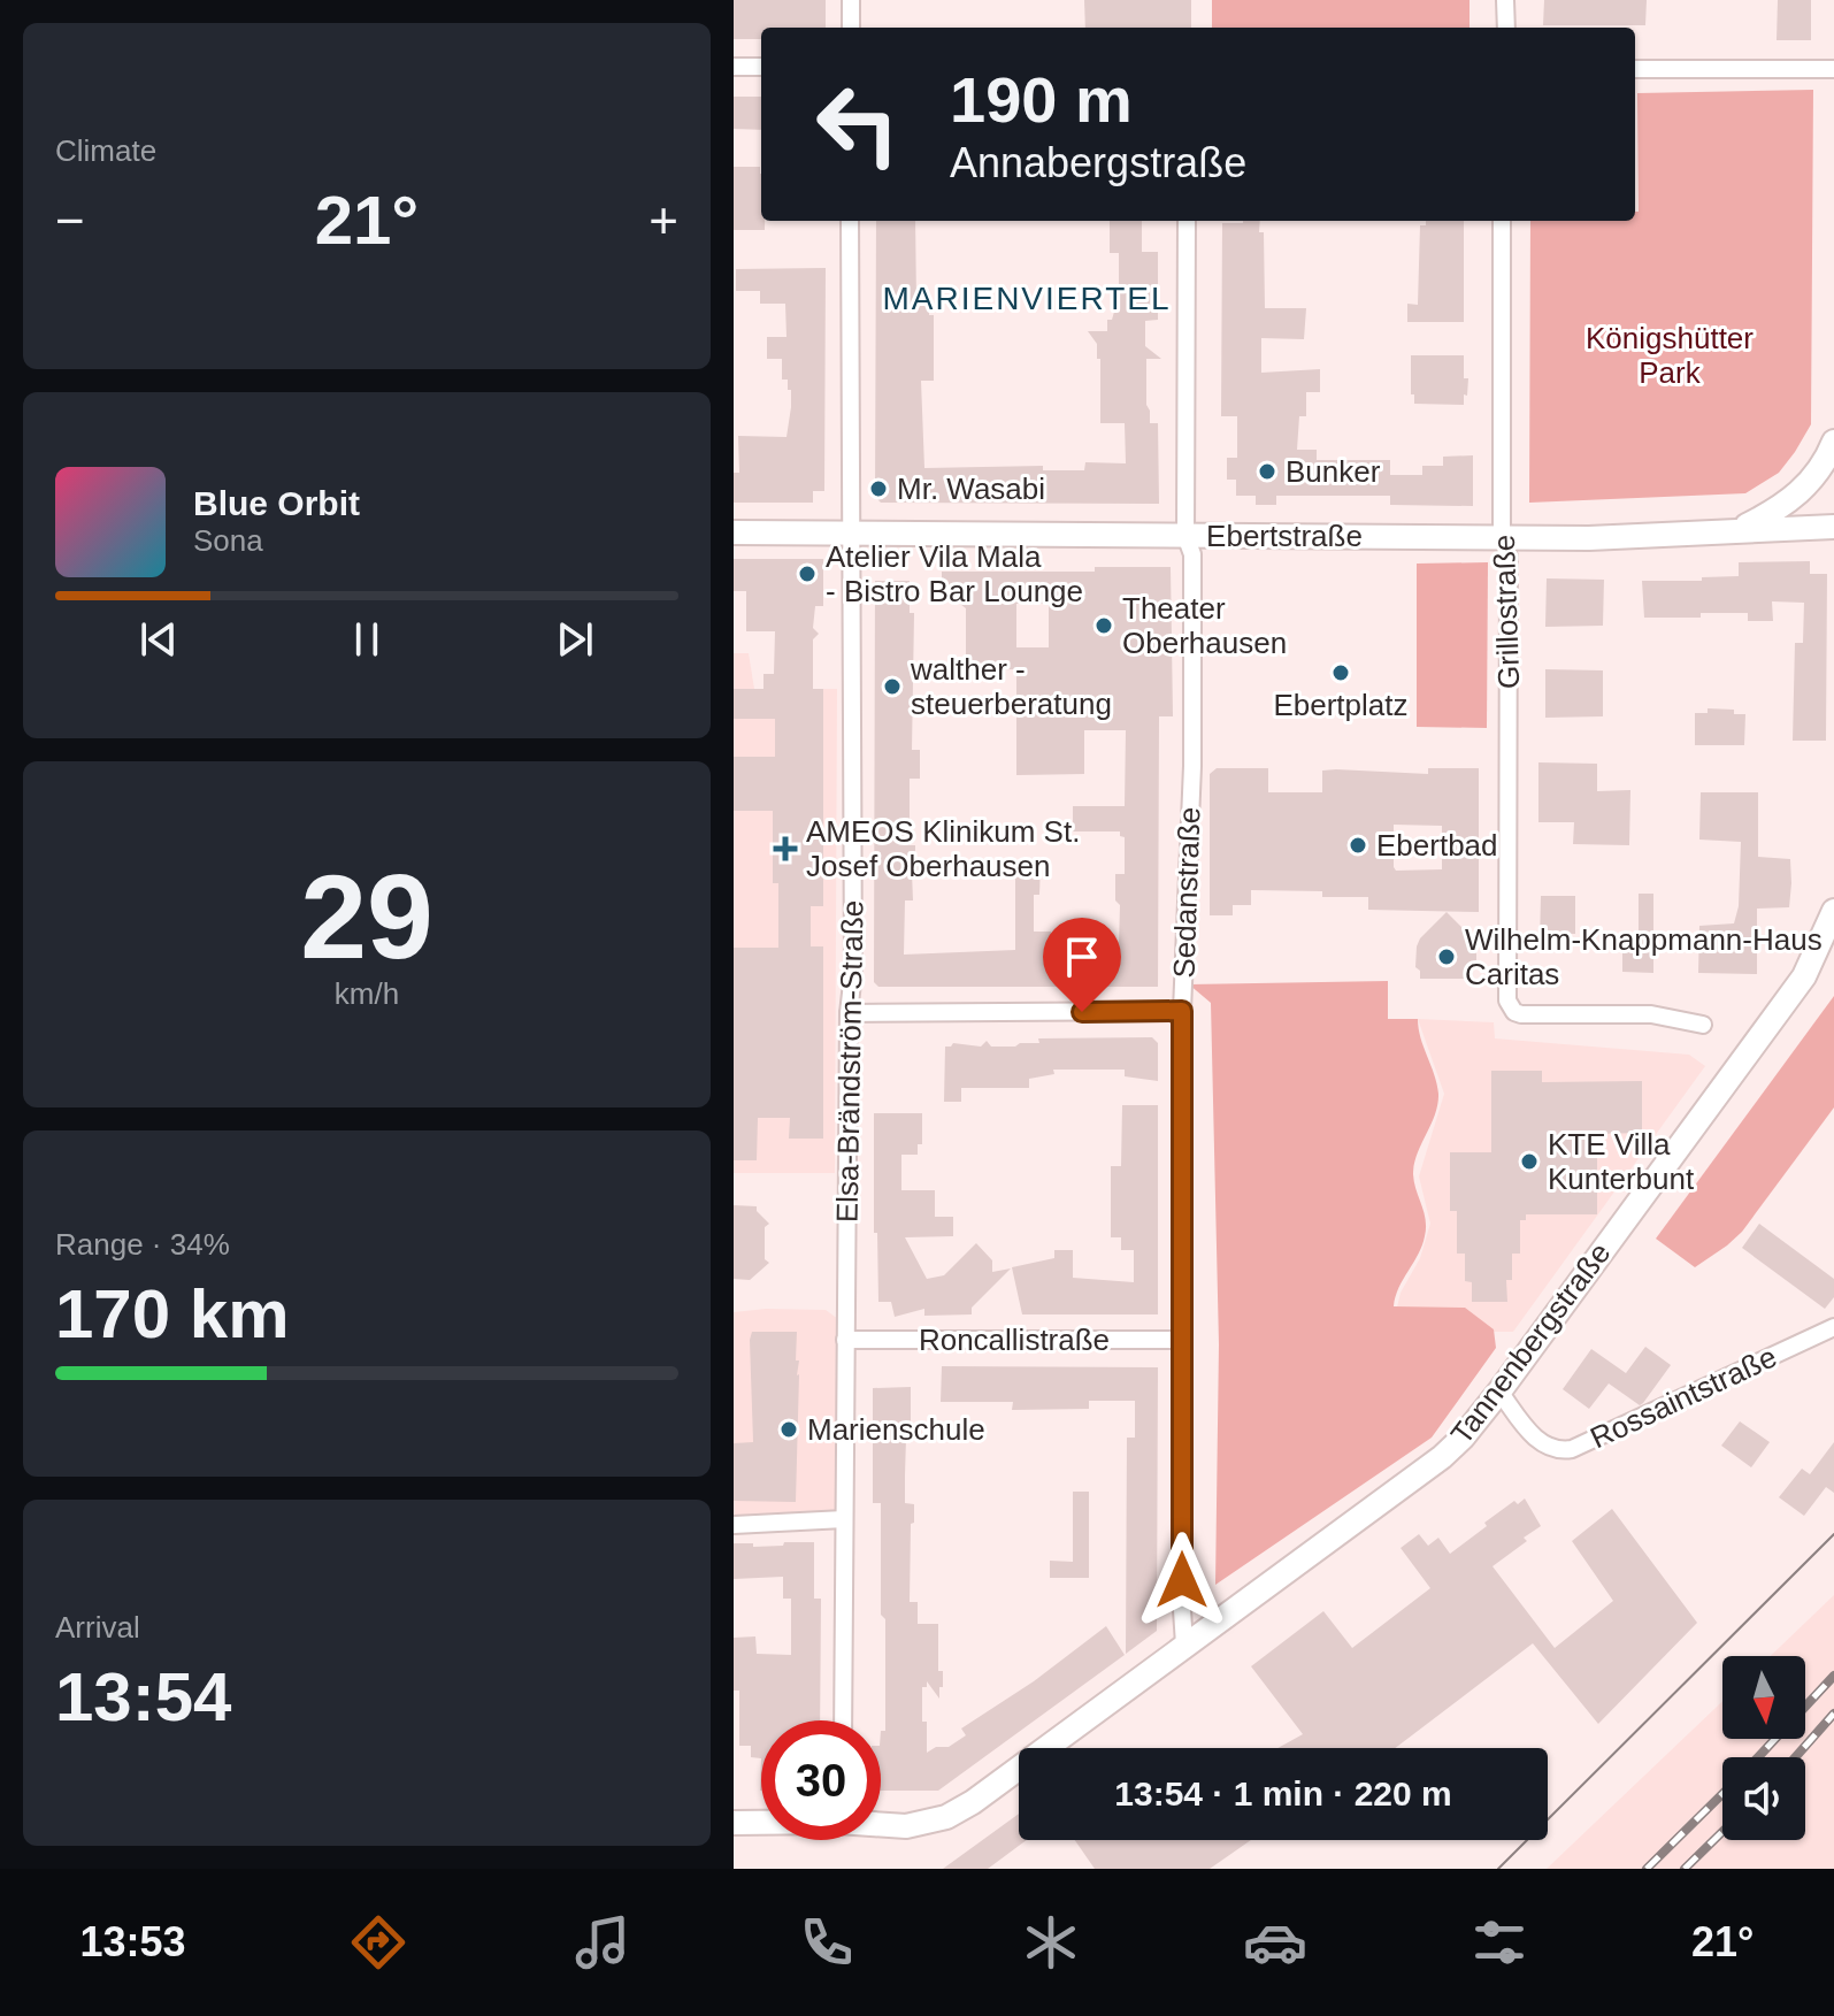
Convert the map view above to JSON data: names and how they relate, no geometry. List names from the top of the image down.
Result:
{
  "streets": {
    "street": [
      "Ebertstraße",
      "Grillostraße",
      "Sedanstraße",
      "Elsa-Brändström-Straße",
      "Roncallistraße",
      "Tannenbergstraße",
      "Rossaintstraße"
    ]
  },
  "crossings": [
    ["Ebertstraße", "Grillostraße"],
    ["Ebertstraße", "Sedanstraße"],
    ["Ebertstraße", "Elsa-Brändström-Straße"],
    ["Sedanstraße", "Roncallistraße"],
    ["Sedanstraße", "Tannenbergstraße"],
    ["Elsa-Brändström-Straße", "Roncallistraße"],
    ["Tannenbergstraße", "Rossaintstraße"]
  ],
  "districts": ["MARIENVIERTEL"],
  "parks": ["Königshütter Park"],
  "places": {
    "other": [
      "Bunker",
      "Mr. Wasabi",
      "Atelier Vila Mala - Bistro Bar Lounge",
      "Theater Oberhausen",
      "Ebertplatz",
      "walther - steuerberatung",
      "Ebertbad",
      "Wilhelm-Knappmann-Haus Caritas",
      "KTE Villa Kunterbunt",
      "Marienschule"
    ],
    "health": ["AMEOS Klinikum St. Josef Oberhausen"]
  },
  "north": "bottom",
  "page": {
    "tile": [
      "Climate",
      ["29", "km/h"],
      ["Range · 34%", "170 km"],
      ["Arrival", "13:54"]
    ],
    "turn": ["190 m", "Annabergstraße"],
    "heat": ["−", "21°", "+"],
    "song": ["Blue Orbit", "Sona"],
    "limit": "30",
    "trip": "13:54 · 1 min · 220 m",
    "tabs": ["13:53", "21°"]
  }
}
